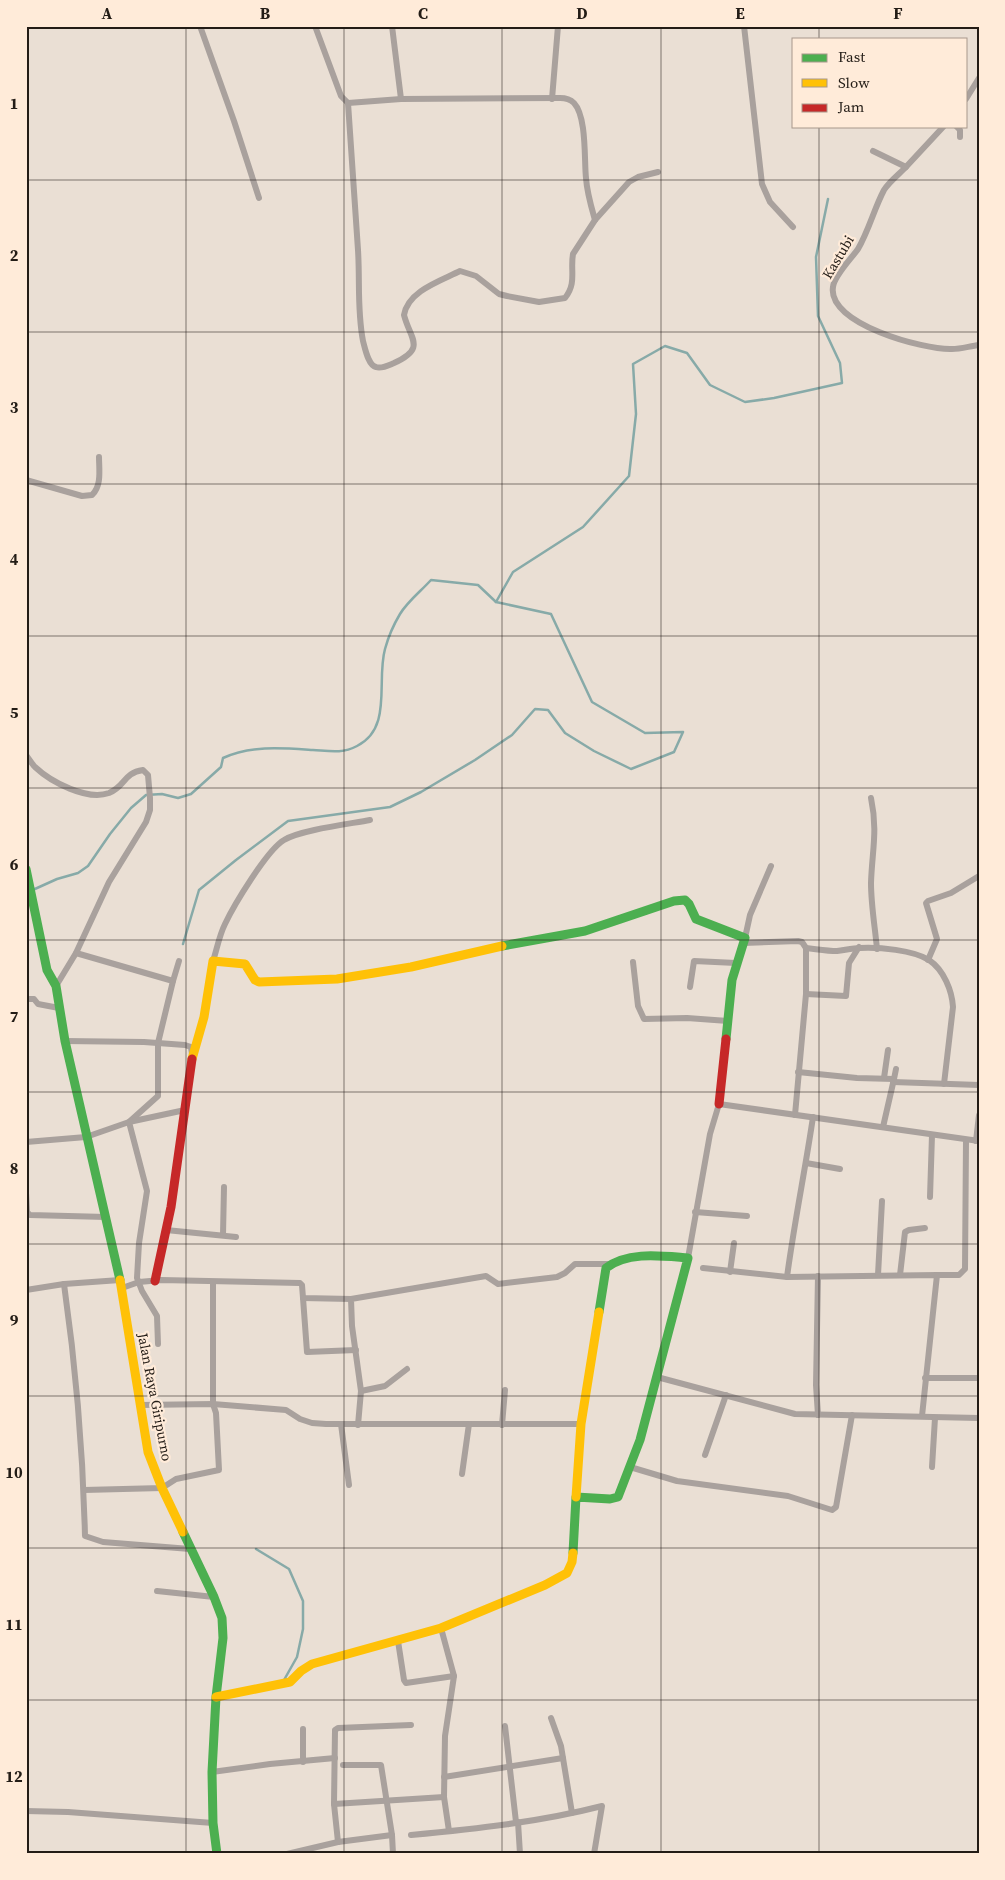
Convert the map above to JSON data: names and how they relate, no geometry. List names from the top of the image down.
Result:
{
  "streets": {
    "street": ["Kastubi", "Jalan Raya Giripurno"]
  },
  "legend": ["Fast", "Slow", "Jam"],
  "grid": {
    "columns": [
      "A",
      "B",
      "C",
      "D",
      "E",
      "F"
    ],
    "rows": [
      "1",
      "2",
      "3",
      "4",
      "5",
      "6",
      "7",
      "8",
      "9",
      "10",
      "11",
      "12"
    ]
  }
}
